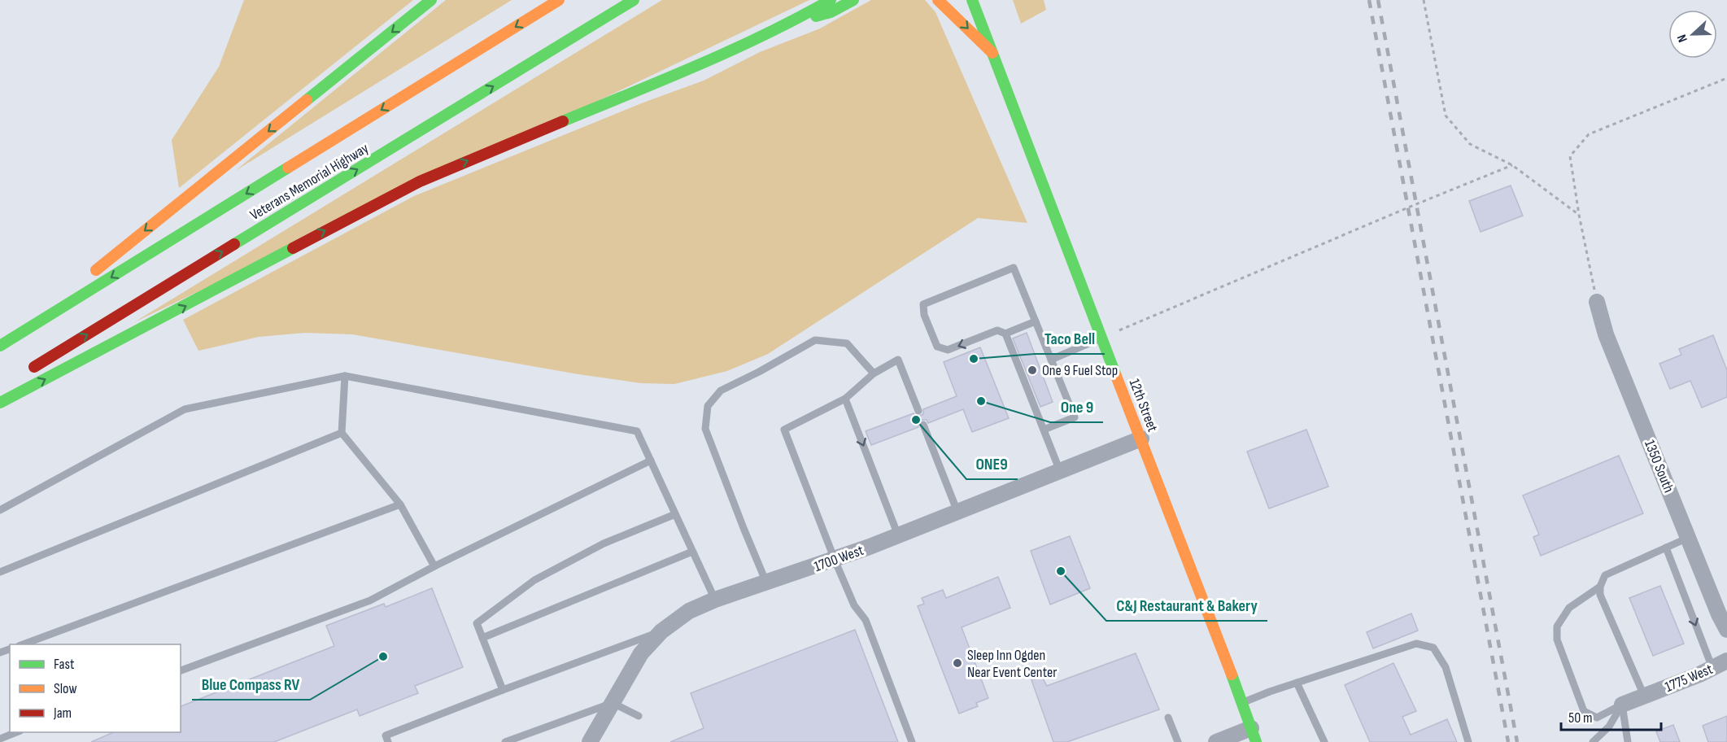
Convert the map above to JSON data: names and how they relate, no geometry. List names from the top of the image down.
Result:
{
  "streets": {
    "main road": ["Veterans Memorial Highway", "12th Street"],
    "street": ["1350 South", "1700 West", "1775 West"]
  },
  "crossings": [
    ["12th Street", "1700 West"]
  ],
  "places": [
    "Taco Bell",
    "One 9 Fuel Stop",
    "One 9",
    "ONE9",
    "C&J Restaurant & Bakery",
    "Blue Compass RV",
    "Sleep Inn Ogden Near Event Center"
  ],
  "legend": ["Fast", "Slow", "Jam"],
  "scale_bar": "50 m",
  "north": "left"
}
